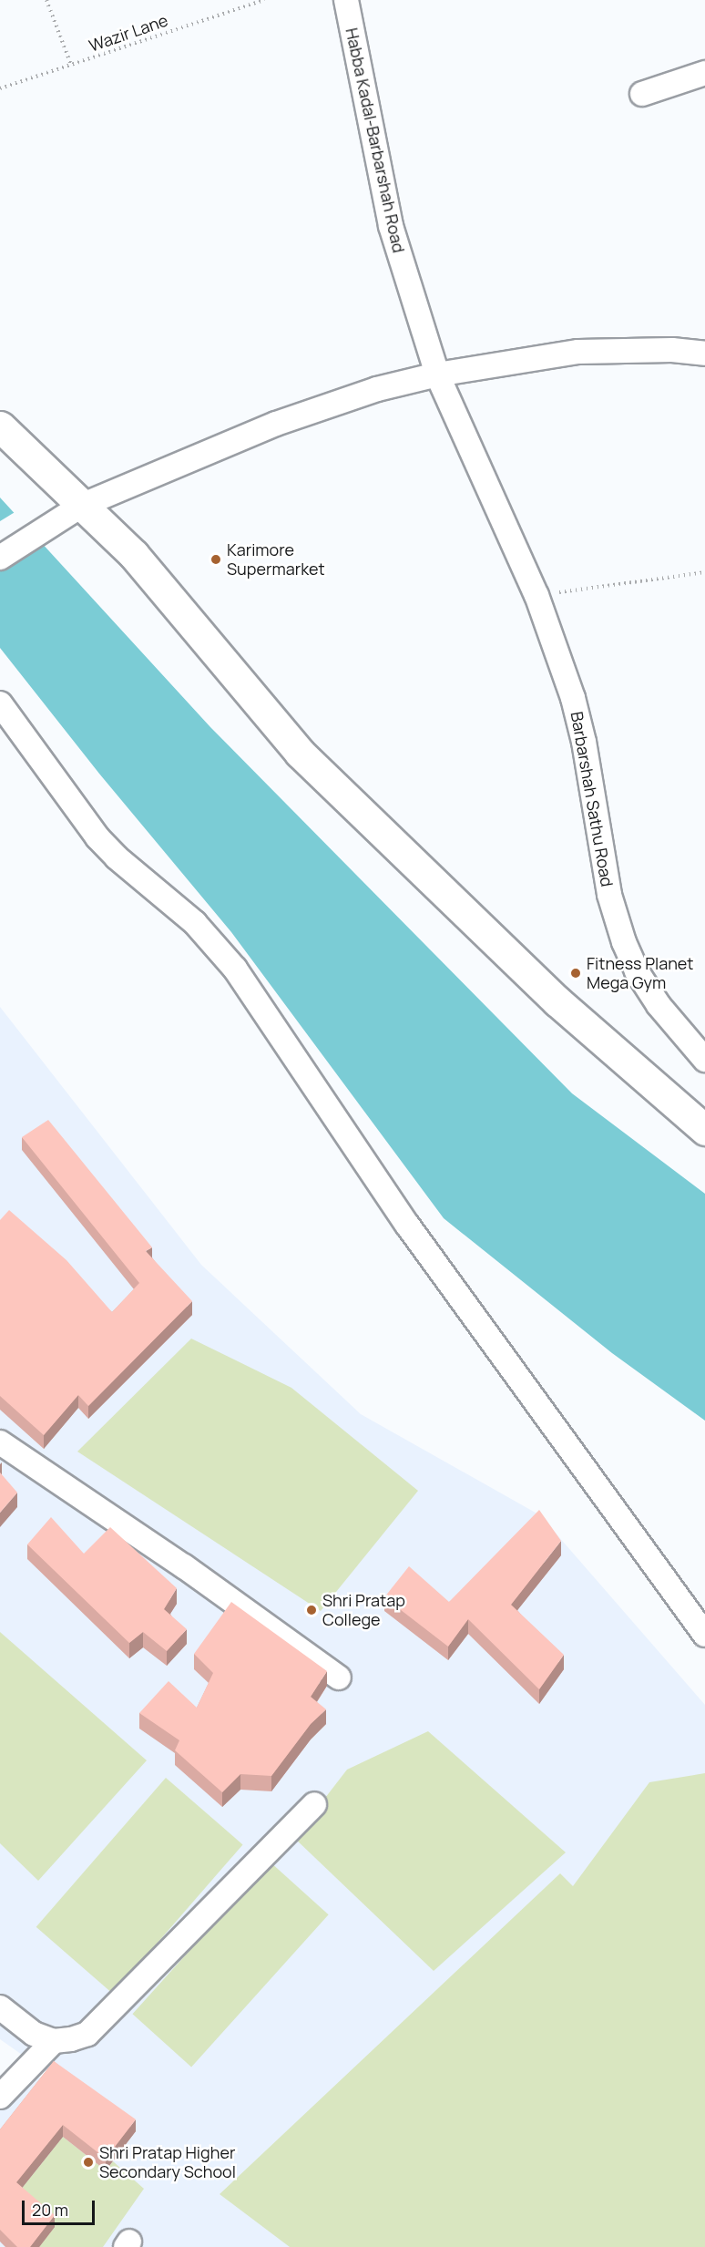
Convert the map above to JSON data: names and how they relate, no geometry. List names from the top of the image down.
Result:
{
  "streets": {
    "street": ["Habba Kadal-Barbarshah Road", "Barbarshah Sathu Road"],
    "path": ["Wazir Lane"]
  },
  "crossings": [
    ["Habba Kadal-Barbarshah Road", "Barbarshah Sathu Road"]
  ],
  "places": [
    "Karimore Supermarket",
    "Fitness Planet Mega Gym",
    "Shri Pratap College",
    "Shri Pratap Higher Secondary School"
  ],
  "scale_bar": "20 m"
}
